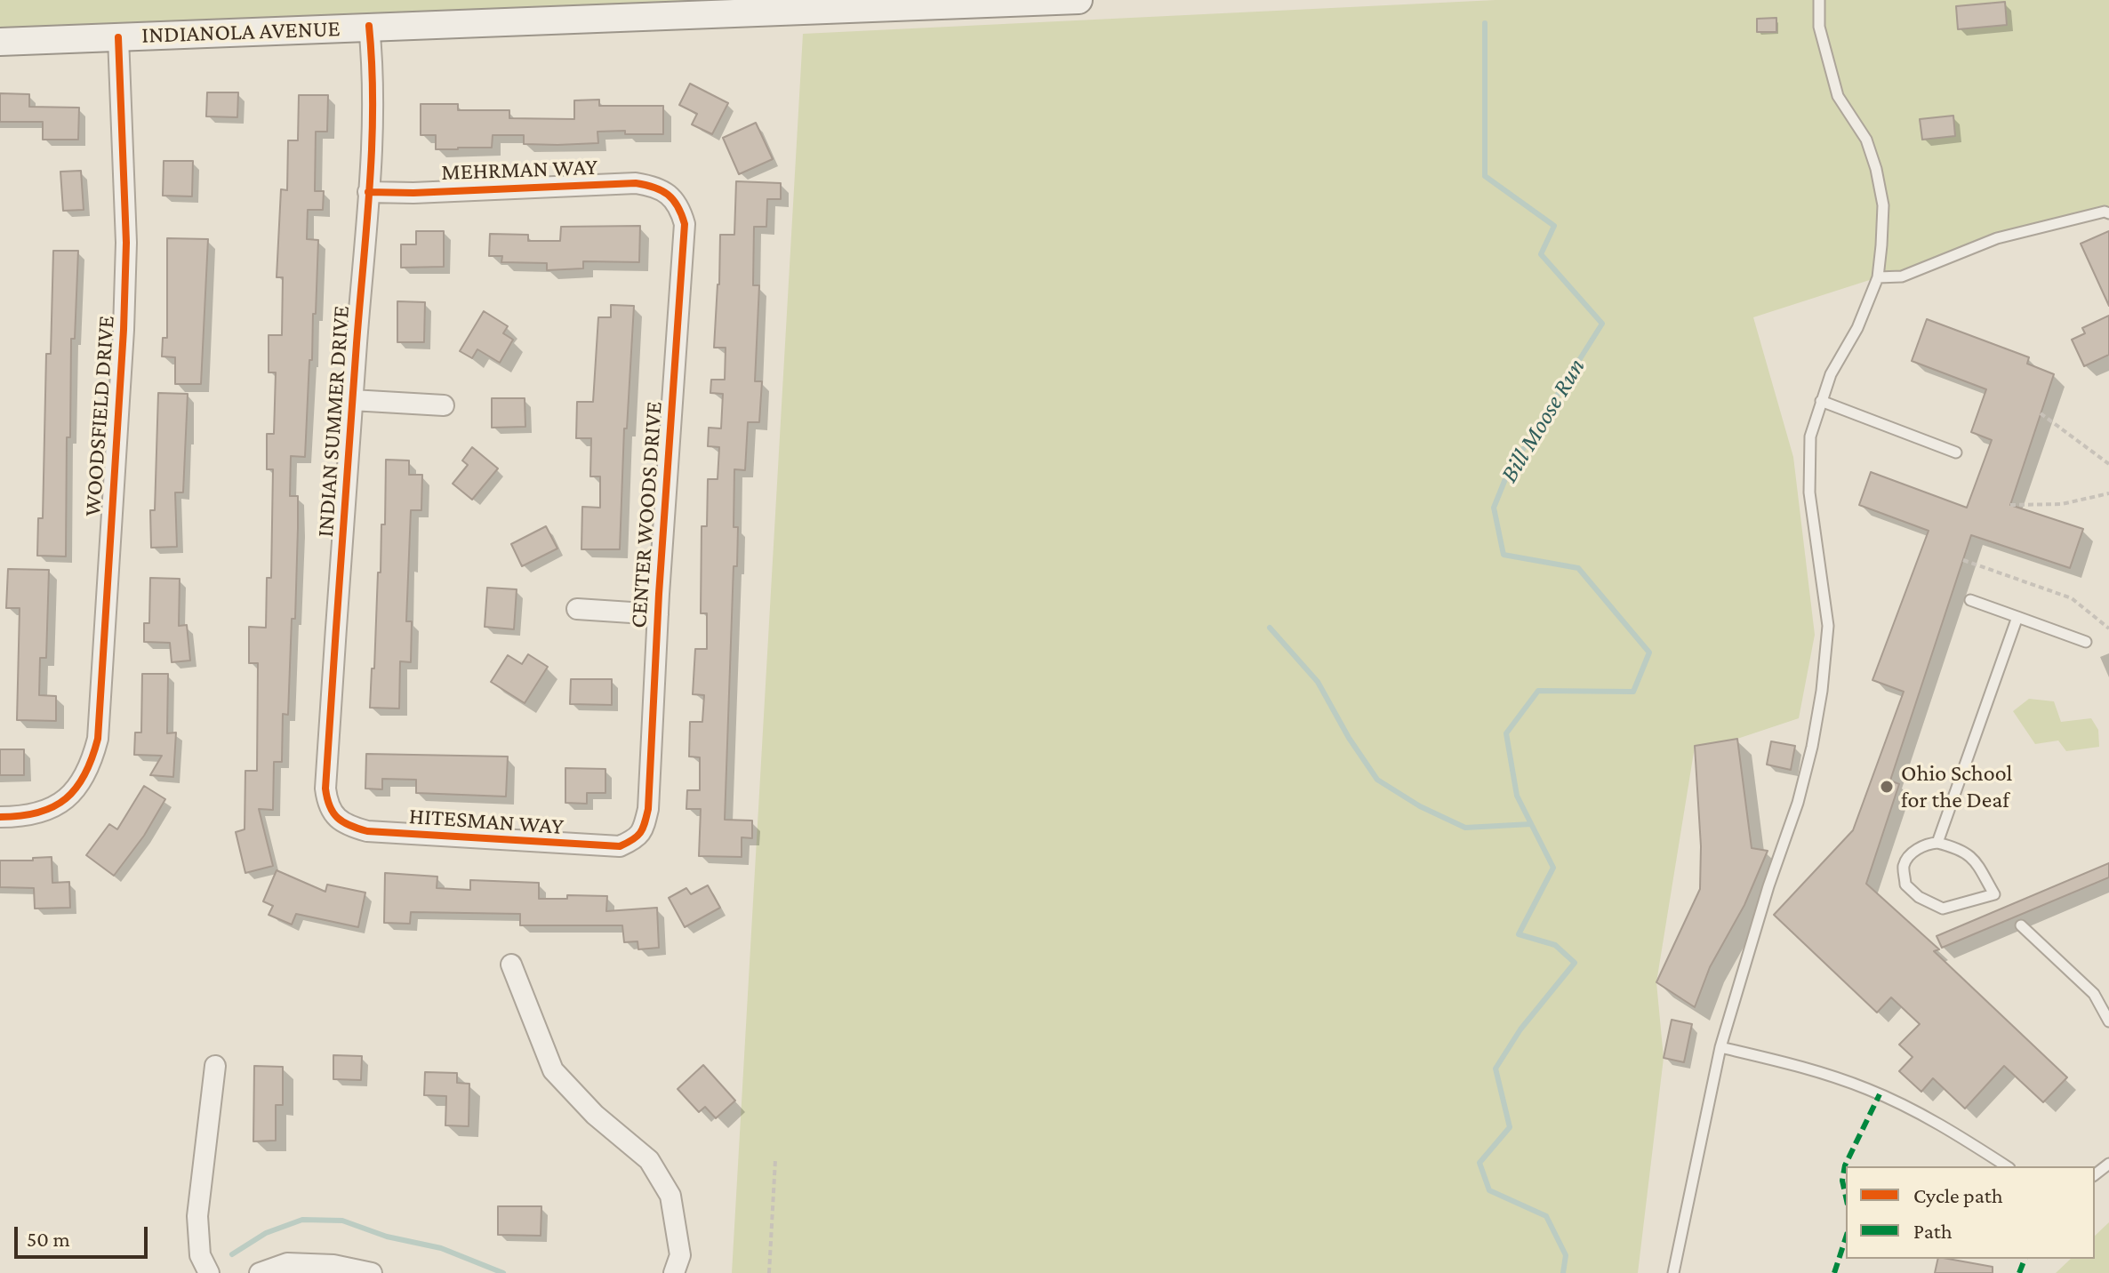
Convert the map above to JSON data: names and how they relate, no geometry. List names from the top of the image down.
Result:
{
  "streets": {
    "main road": ["INDIANOLA AVENUE"],
    "street": [
      "MEHRMAN WAY",
      "WOODSFIELD DRIVE",
      "INDIAN SUMMER DRIVE",
      "CENTER WOODS DRIVE",
      "HITESMAN WAY"
    ]
  },
  "crossings": [
    ["INDIANOLA AVENUE", "WOODSFIELD DRIVE"],
    ["INDIANOLA AVENUE", "INDIAN SUMMER DRIVE"],
    ["MEHRMAN WAY", "INDIAN SUMMER DRIVE"],
    ["MEHRMAN WAY", "CENTER WOODS DRIVE"],
    ["INDIAN SUMMER DRIVE", "HITESMAN WAY"],
    ["CENTER WOODS DRIVE", "HITESMAN WAY"]
  ],
  "water": ["Bill Moose Run"],
  "places": ["Ohio School for the Deaf"],
  "legend": ["Cycle path", "Path"],
  "scale_bar": "50 m"
}
